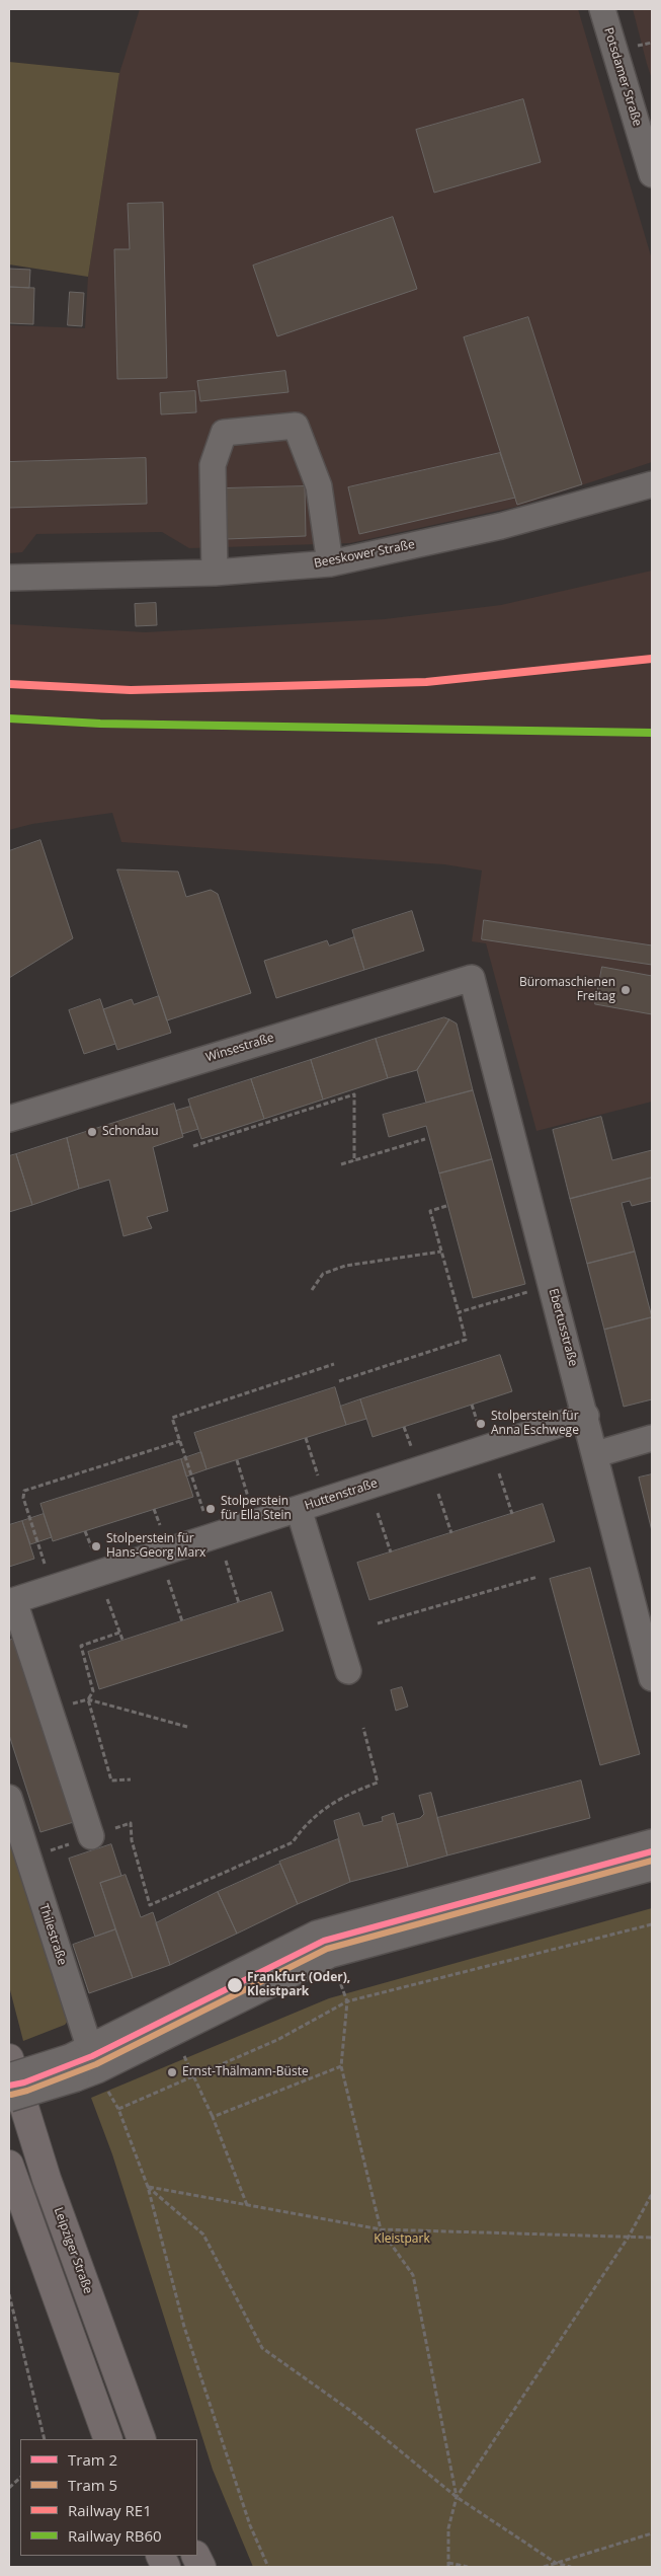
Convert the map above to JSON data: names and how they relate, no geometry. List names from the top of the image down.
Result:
{
  "streets": {
    "main road": ["Leipziger Straße"],
    "street": [
      "Potsdamer Straße",
      "Beeskower Straße",
      "Winsestraße",
      "Ebertusstraße",
      "Huttenstraße",
      "Thilestraße"
    ]
  },
  "crossings": [
    ["Winsestraße", "Ebertusstraße"],
    ["Ebertusstraße", "Huttenstraße"]
  ],
  "parks": ["Kleistpark"],
  "places": [
    "Büromaschienen Freitag",
    "Schondau",
    "Stolperstein für Anna Eschwege",
    "Stolperstein für Ella Stein",
    "Stolperstein für Hans-Georg Marx",
    "Frankfurt (Oder), Kleistpark",
    "Ernst-Thälmann-Büste"
  ],
  "lines": [
    "rail line RE1",
    "rail line RB60",
    "tram line 2",
    "tram line 5"
  ],
  "legend": [
    "Tram 2",
    "Tram 5",
    "Railway RE1",
    "Railway RB60"
  ]
}
